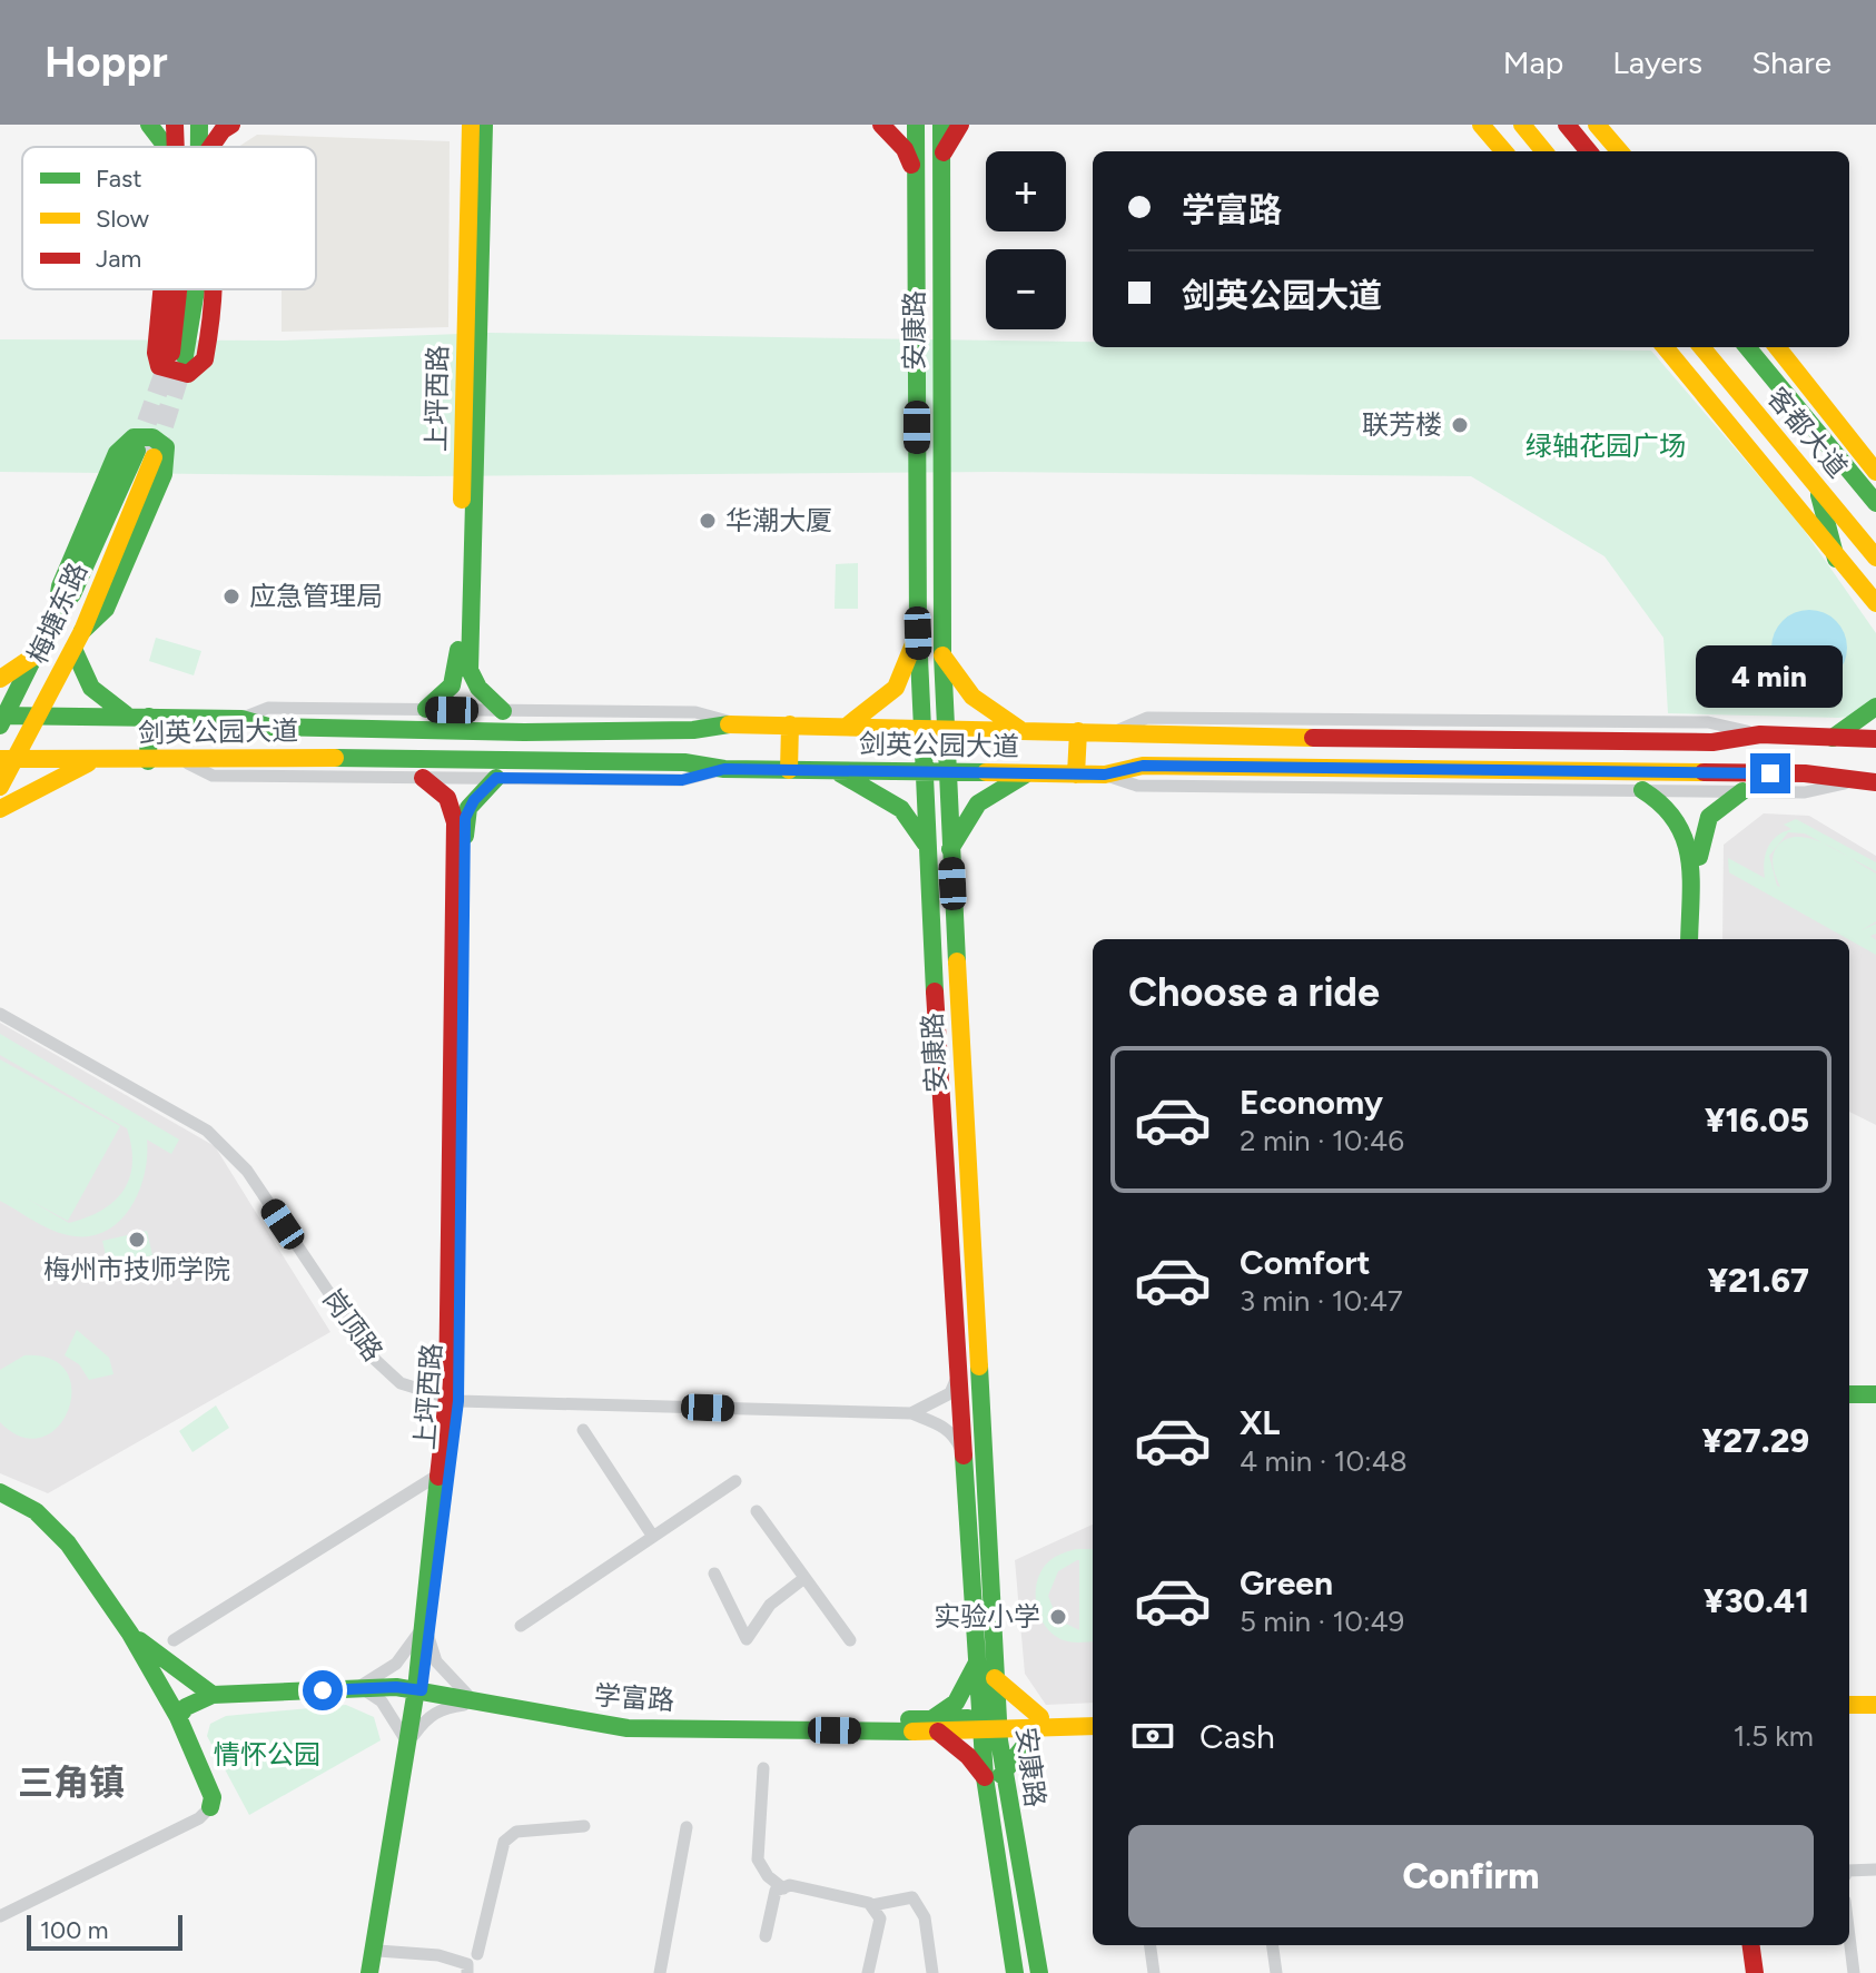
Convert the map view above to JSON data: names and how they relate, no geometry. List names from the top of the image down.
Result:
{
  "streets": {
    "main road": [
      "安康路",
      "上坪西路",
      "客都大道",
      "梅塘东路",
      "剑英公园大道",
      "学富路"
    ],
    "street": ["岗顶路"]
  },
  "crossings": [
    ["安康路", "剑英公园大道"],
    ["安康路", "学富路"],
    ["上坪西路", "岗顶路"],
    ["上坪西路", "学富路"],
    ["梅塘东路", "剑英公园大道"]
  ],
  "districts": ["三角镇"],
  "parks": ["绿轴花园广场", "情怀公园"],
  "places": [
    "联芳楼",
    "华潮大厦",
    "应急管理局",
    "梅州市技师学院",
    "实验小学"
  ],
  "legend": ["Fast", "Slow", "Jam"],
  "scale_bar": "100 m",
  "page": {
    "header": "Hoppr",
    "nav": ["Map", "Layers", "Share"],
    "map_buttons": ["+", "−"],
    "banner": ["学富路", "剑英公园大道"],
    "bubble": "4 min",
    "heading": "Choose a ride",
    "list": [
      {
        "name": "Economy",
        "note": "2 min · 10:46",
        "value": "¥16.05"
      },
      {
        "name": "Comfort",
        "note": "3 min · 10:47",
        "value": "¥21.67"
      },
      {
        "name": "XL",
        "note": "4 min · 10:48",
        "value": "¥27.29"
      },
      {
        "name": "Green",
        "note": "5 min · 10:49",
        "value": "¥30.41"
      }
    ],
    "pay": ["Cash", "1.5 km"],
    "buttons": "Confirm",
    "scale": "100 m"
  }
}
